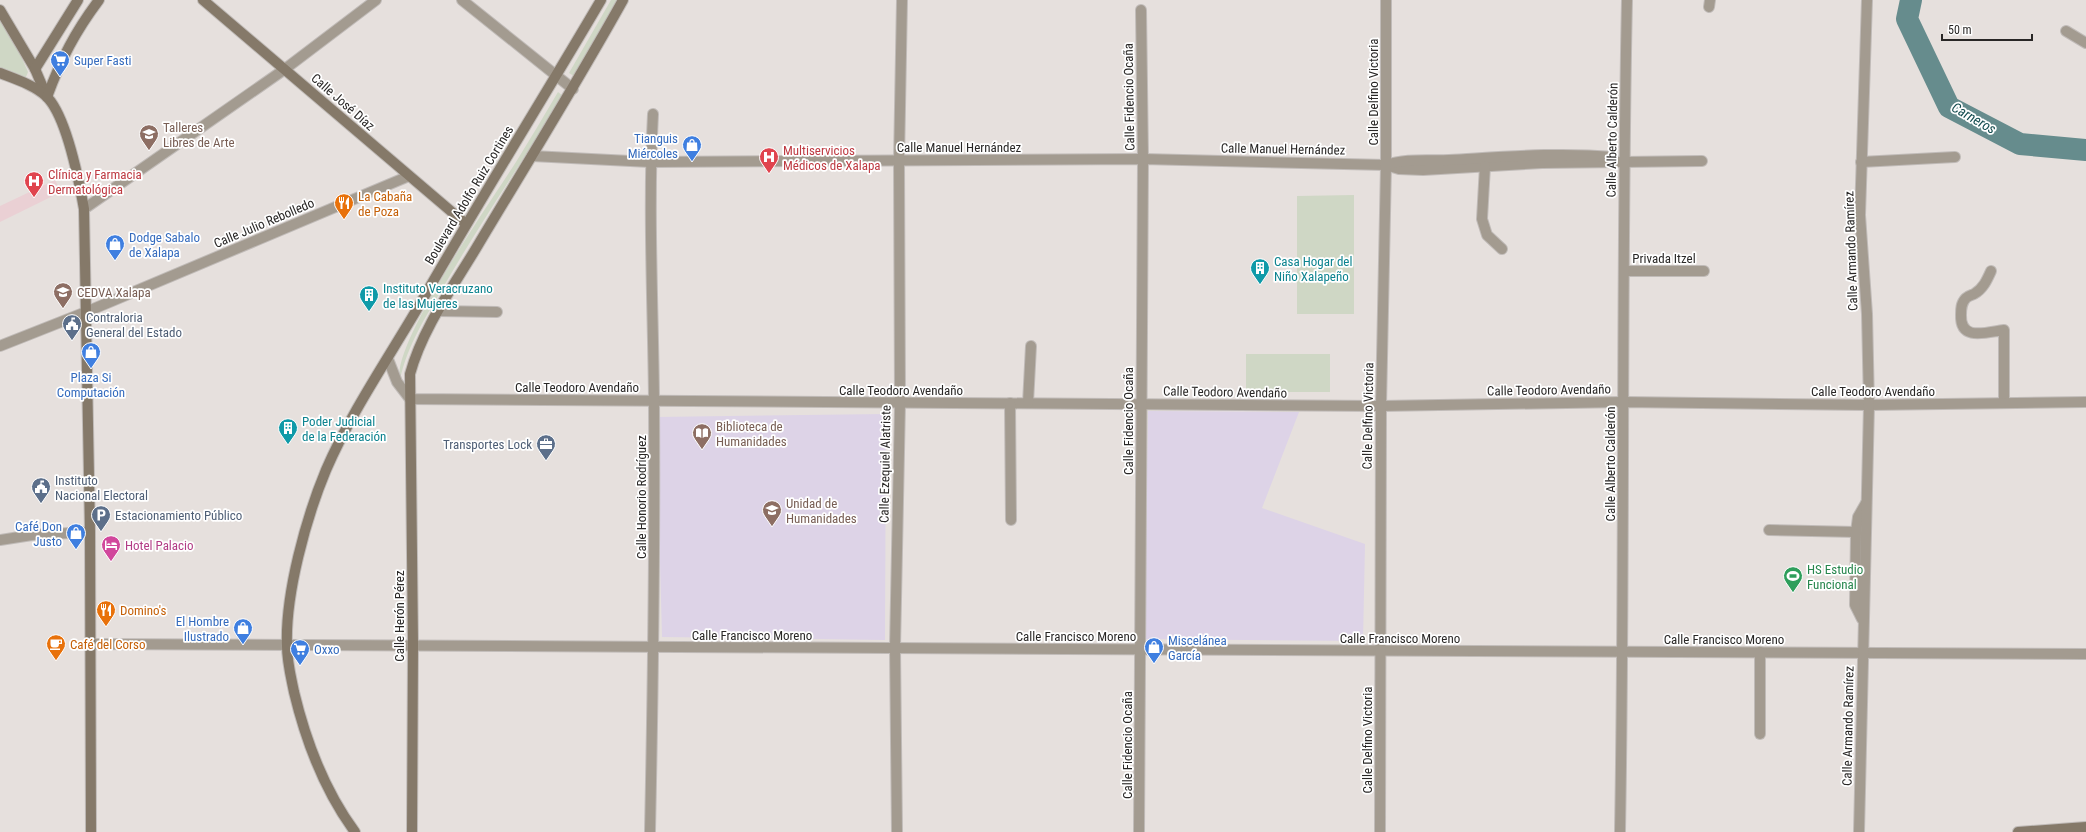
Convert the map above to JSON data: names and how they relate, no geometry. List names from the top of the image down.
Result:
{
  "streets": {
    "main road": ["Calle José Díaz", "Boulevard Adolfo Ruiz Cortines", "Calle Herón Pérez"],
    "street": [
      "Calle Delfino Victoria",
      "Calle Fidencio Ocaña",
      "Calle Alberto Calderón",
      "Calle Manuel Hernández",
      "Calle Julio Rebolledo",
      "Calle Armando Ramírez",
      "Privada Itzel",
      "Calle Teodoro Avendaño",
      "Calle Ezequiel Alatriste",
      "Calle Honorio Rodríguez",
      "Calle Francisco Moreno"
    ]
  },
  "crossings": [
    ["Calle Delfino Victoria", "Calle Manuel Hernández"],
    ["Calle Delfino Victoria", "Calle Teodoro Avendaño"],
    ["Calle Delfino Victoria", "Calle Francisco Moreno"],
    ["Calle Fidencio Ocaña", "Calle Manuel Hernández"],
    ["Calle Fidencio Ocaña", "Calle Teodoro Avendaño"],
    ["Calle Fidencio Ocaña", "Calle Francisco Moreno"],
    ["Calle José Díaz", "Boulevard Adolfo Ruiz Cortines"],
    ["Calle José Díaz", "Calle Julio Rebolledo"],
    ["Calle Alberto Calderón", "Calle Manuel Hernández"],
    ["Calle Alberto Calderón", "Privada Itzel"],
    ["Calle Alberto Calderón", "Calle Teodoro Avendaño"],
    ["Calle Alberto Calderón", "Calle Francisco Moreno"],
    ["Calle Manuel Hernández", "Calle Ezequiel Alatriste"],
    ["Calle Manuel Hernández", "Calle Honorio Rodríguez"],
    ["Boulevard Adolfo Ruiz Cortines", "Calle Francisco Moreno"],
    ["Calle Armando Ramírez", "Calle Teodoro Avendaño"],
    ["Calle Armando Ramírez", "Calle Francisco Moreno"],
    ["Calle Teodoro Avendaño", "Calle Ezequiel Alatriste"],
    ["Calle Teodoro Avendaño", "Calle Honorio Rodríguez"],
    ["Calle Teodoro Avendaño", "Calle Herón Pérez"],
    ["Calle Ezequiel Alatriste", "Calle Francisco Moreno"],
    ["Calle Honorio Rodríguez", "Calle Francisco Moreno"],
    ["Calle Herón Pérez", "Calle Francisco Moreno"]
  ],
  "water": ["Carneros"],
  "places": {
    "supermarket": ["Super Fasti", "Oxxo"],
    "school or university": ["Talleres Libres de Arte", "CEDVA Xalapa", "Unidad de Humanidades"],
    "shop": [
      "Tianguis Miércoles",
      "Dodge Sabalo de Xalapa",
      "Plaza Si Computación",
      "Café Don Justo",
      "El Hombre Ilustrado",
      "Miscelánea García"
    ],
    "hospital": ["Multiservicios Médicos de Xalapa", "Clínica y Farmacia Dermatológica"],
    "restaurant": ["La Cabaña de Poza", "Domino's"],
    "building": ["Casa Hogar del Niño Xalapeño", "Instituto Veracruzano de las Mujeres", "Poder Judicial de la Federación"],
    "public building": ["Contraloria General del Estado", "Instituto Nacional Electoral"],
    "library": ["Biblioteca de Humanidades"],
    "office": ["Transportes Lock"],
    "parking": ["Estacionamiento Público"],
    "hotel": ["Hotel Palacio"],
    "sports": ["HS Estudio Funcional"],
    "cafe": ["Café del Corso"]
  },
  "scale_bar": "50 m"
}
